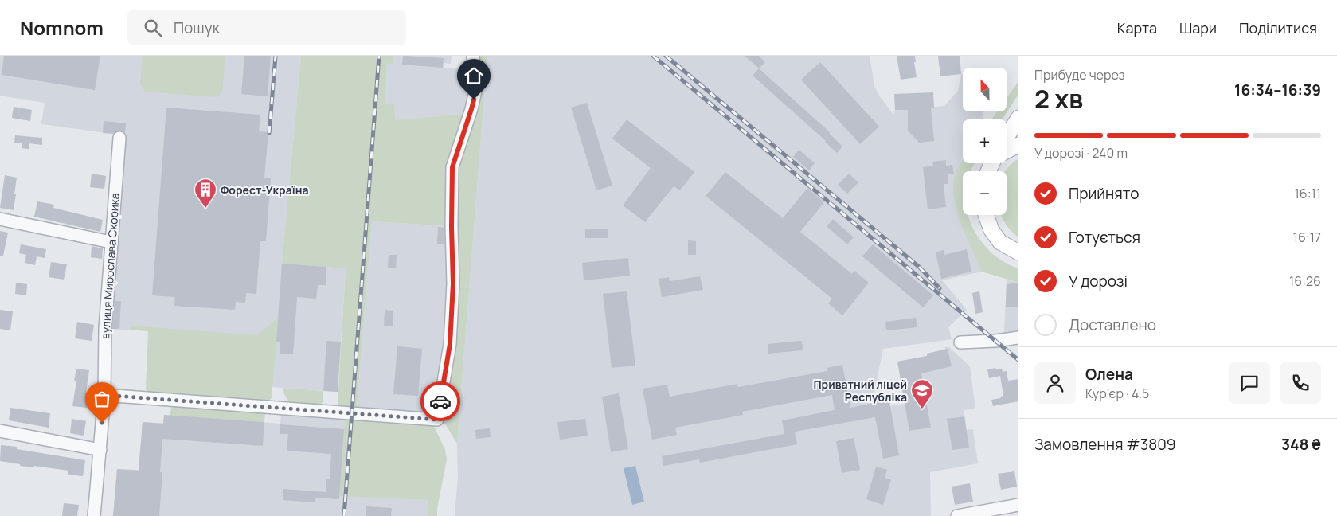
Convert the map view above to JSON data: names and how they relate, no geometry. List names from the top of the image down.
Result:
{
  "streets": {
    "street": ["вулиця Мирослава Скорика"]
  },
  "places": {
    "building": ["Форест-Україна"],
    "school or university": ["Приватний ліцей Республіка"]
  },
  "north": "top",
  "page": {
    "header": "Nomnom",
    "search": "Пошук",
    "nav": ["Карта", "Шари", "Поділитися"],
    "heading": ["2 хв", "Прибуде через", "16:34–16:39"],
    "panel": [
      "Олена",
      "Кур’єр · 4.5",
      "Замовлення #3809",
      "348 ₴"
    ],
    "map_buttons": ["+", "−"],
    "bar": "У дорозі · 240 m",
    "list": [
      ["Прийнято", "16:11"],
      ["Готується", "16:17"],
      ["У дорозі", "16:26"],
      "Доставлено"
    ]
  }
}
